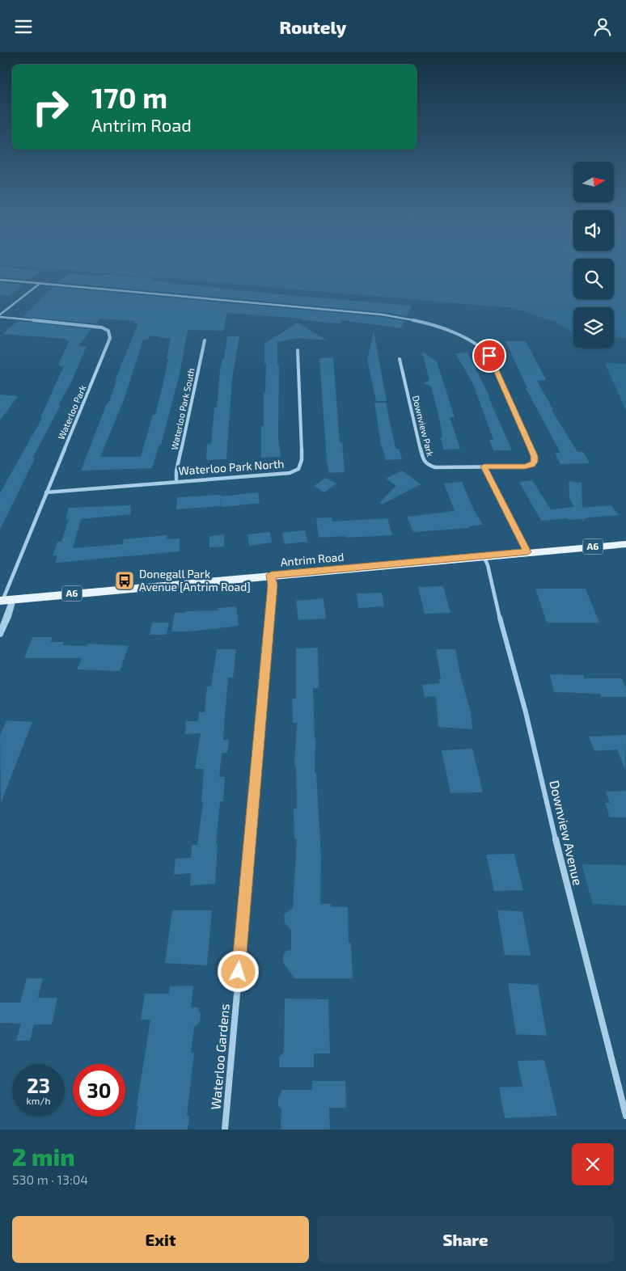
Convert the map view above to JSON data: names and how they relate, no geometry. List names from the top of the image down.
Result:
{
  "streets": {
    "main road": ["A6", "Antrim Road"],
    "street": [
      "Waterloo Park South",
      "Waterloo Park",
      "Downview Park",
      "Waterloo Park North",
      "Downview Avenue",
      "Waterloo Gardens"
    ]
  },
  "crossings": [
    ["Waterloo Park South", "Waterloo Park North"],
    ["Waterloo Park", "Waterloo Park North"],
    ["Waterloo Park", "Antrim Road"],
    ["Antrim Road", "Downview Avenue"],
    ["Antrim Road", "Waterloo Gardens"]
  ],
  "places": {
    "bus stop": ["Donegall Park Avenue [Antrim Road]"]
  },
  "north": "right",
  "page": {
    "header": "Routely",
    "turn": ["170 m", "Antrim Road"],
    "speed": "23 km/h",
    "limit": "30",
    "heading": ["2 min", "530 m · 13:04"],
    "buttons": ["Exit", "Share"]
  }
}
